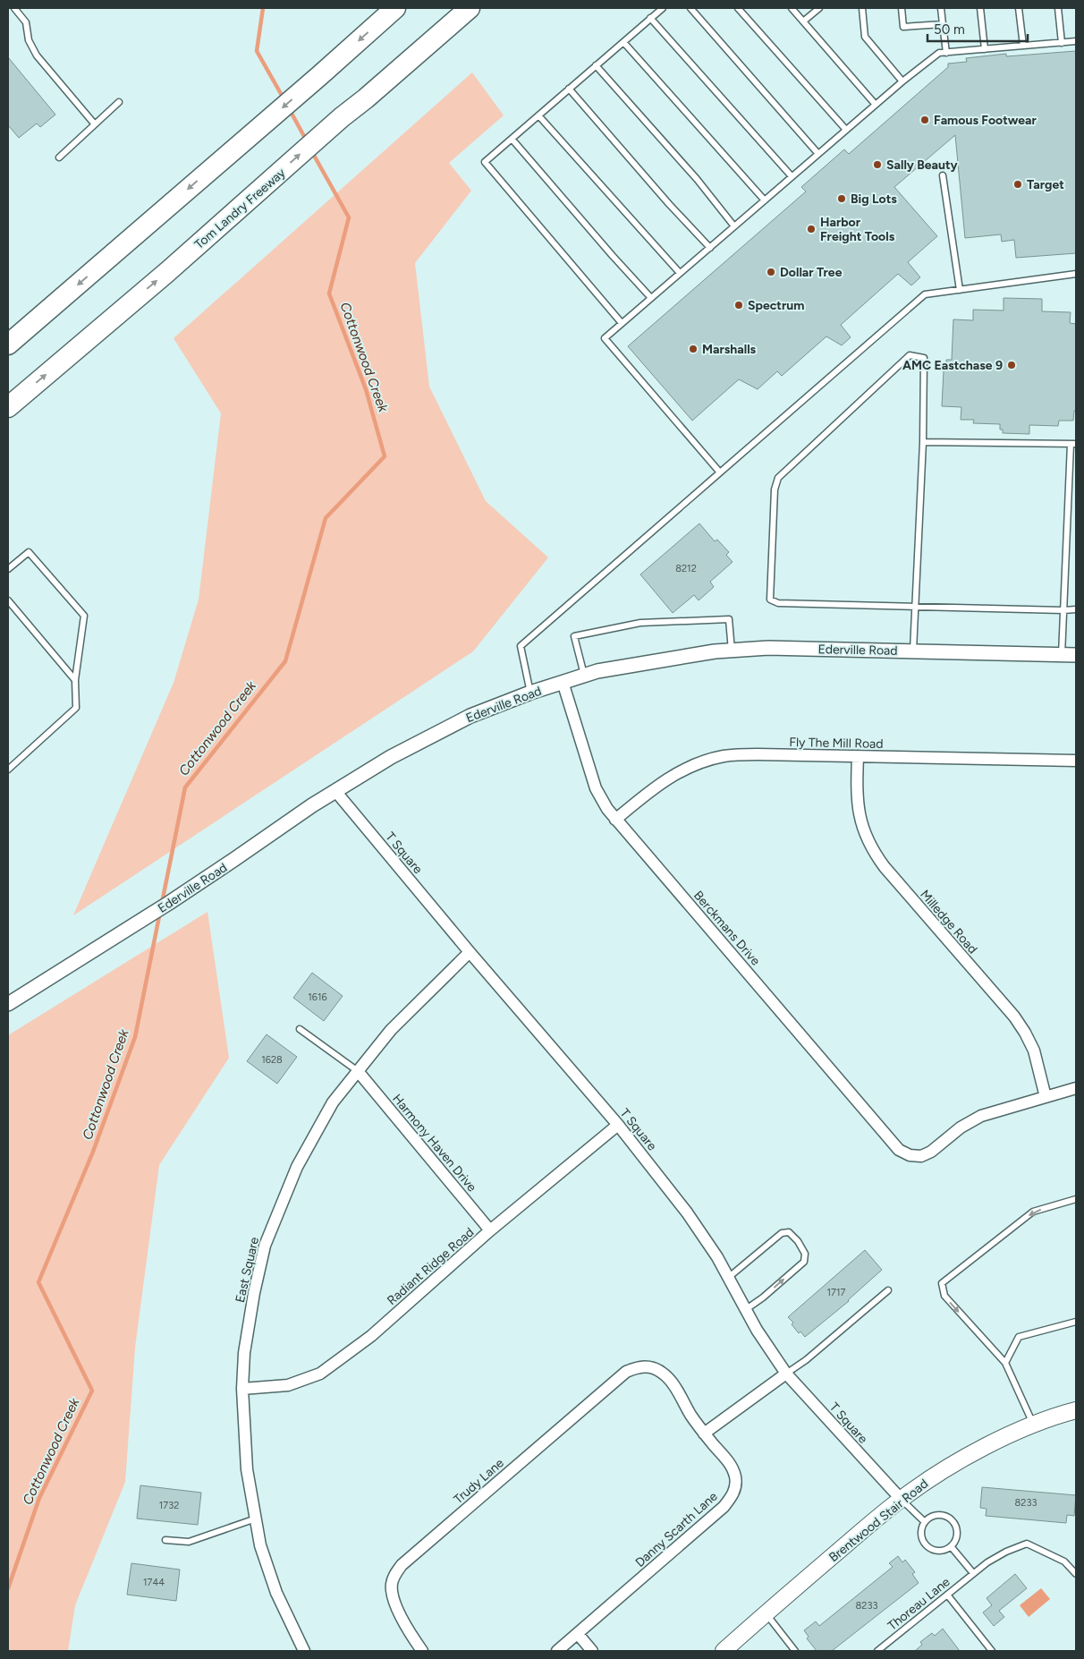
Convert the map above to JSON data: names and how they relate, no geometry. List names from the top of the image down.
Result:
{
  "streets": {
    "highway": ["Tom Landry Freeway"],
    "main road": ["Brentwood Stair Road"],
    "street": [
      "Ederville Road",
      "Fly The Mill Road",
      "T Square",
      "Milledge Road",
      "Berckmans Drive",
      "Harmony Haven Drive",
      "Radiant Ridge Road",
      "East Square",
      "Trudy Lane",
      "Danny Scarth Lane"
    ],
    "lane": ["Thoreau Lane"]
  },
  "crossings": [
    ["Ederville Road", "T Square"],
    ["Ederville Road", "Berckmans Drive"],
    ["Fly The Mill Road", "Milledge Road"],
    ["Fly The Mill Road", "Berckmans Drive"],
    ["T Square", "Radiant Ridge Road"],
    ["T Square", "East Square"],
    ["T Square", "Brentwood Stair Road"],
    ["Milledge Road", "Berckmans Drive"],
    ["Harmony Haven Drive", "Radiant Ridge Road"],
    ["Harmony Haven Drive", "East Square"],
    ["Radiant Ridge Road", "East Square"],
    ["Trudy Lane", "Danny Scarth Lane"]
  ],
  "water": ["Cottonwood Creek"],
  "places": [
    "Famous Footwear",
    "Sally Beauty",
    "Target",
    "Big Lots",
    "Harbor Freight Tools",
    "Dollar Tree",
    "Spectrum",
    "Marshalls",
    "AMC Eastchase 9"
  ],
  "house_numbers": [
    "8212",
    "1616",
    "1628",
    "1717",
    "8233",
    "1732",
    "1744",
    "8233"
  ],
  "scale_bar": "50 m"
}
